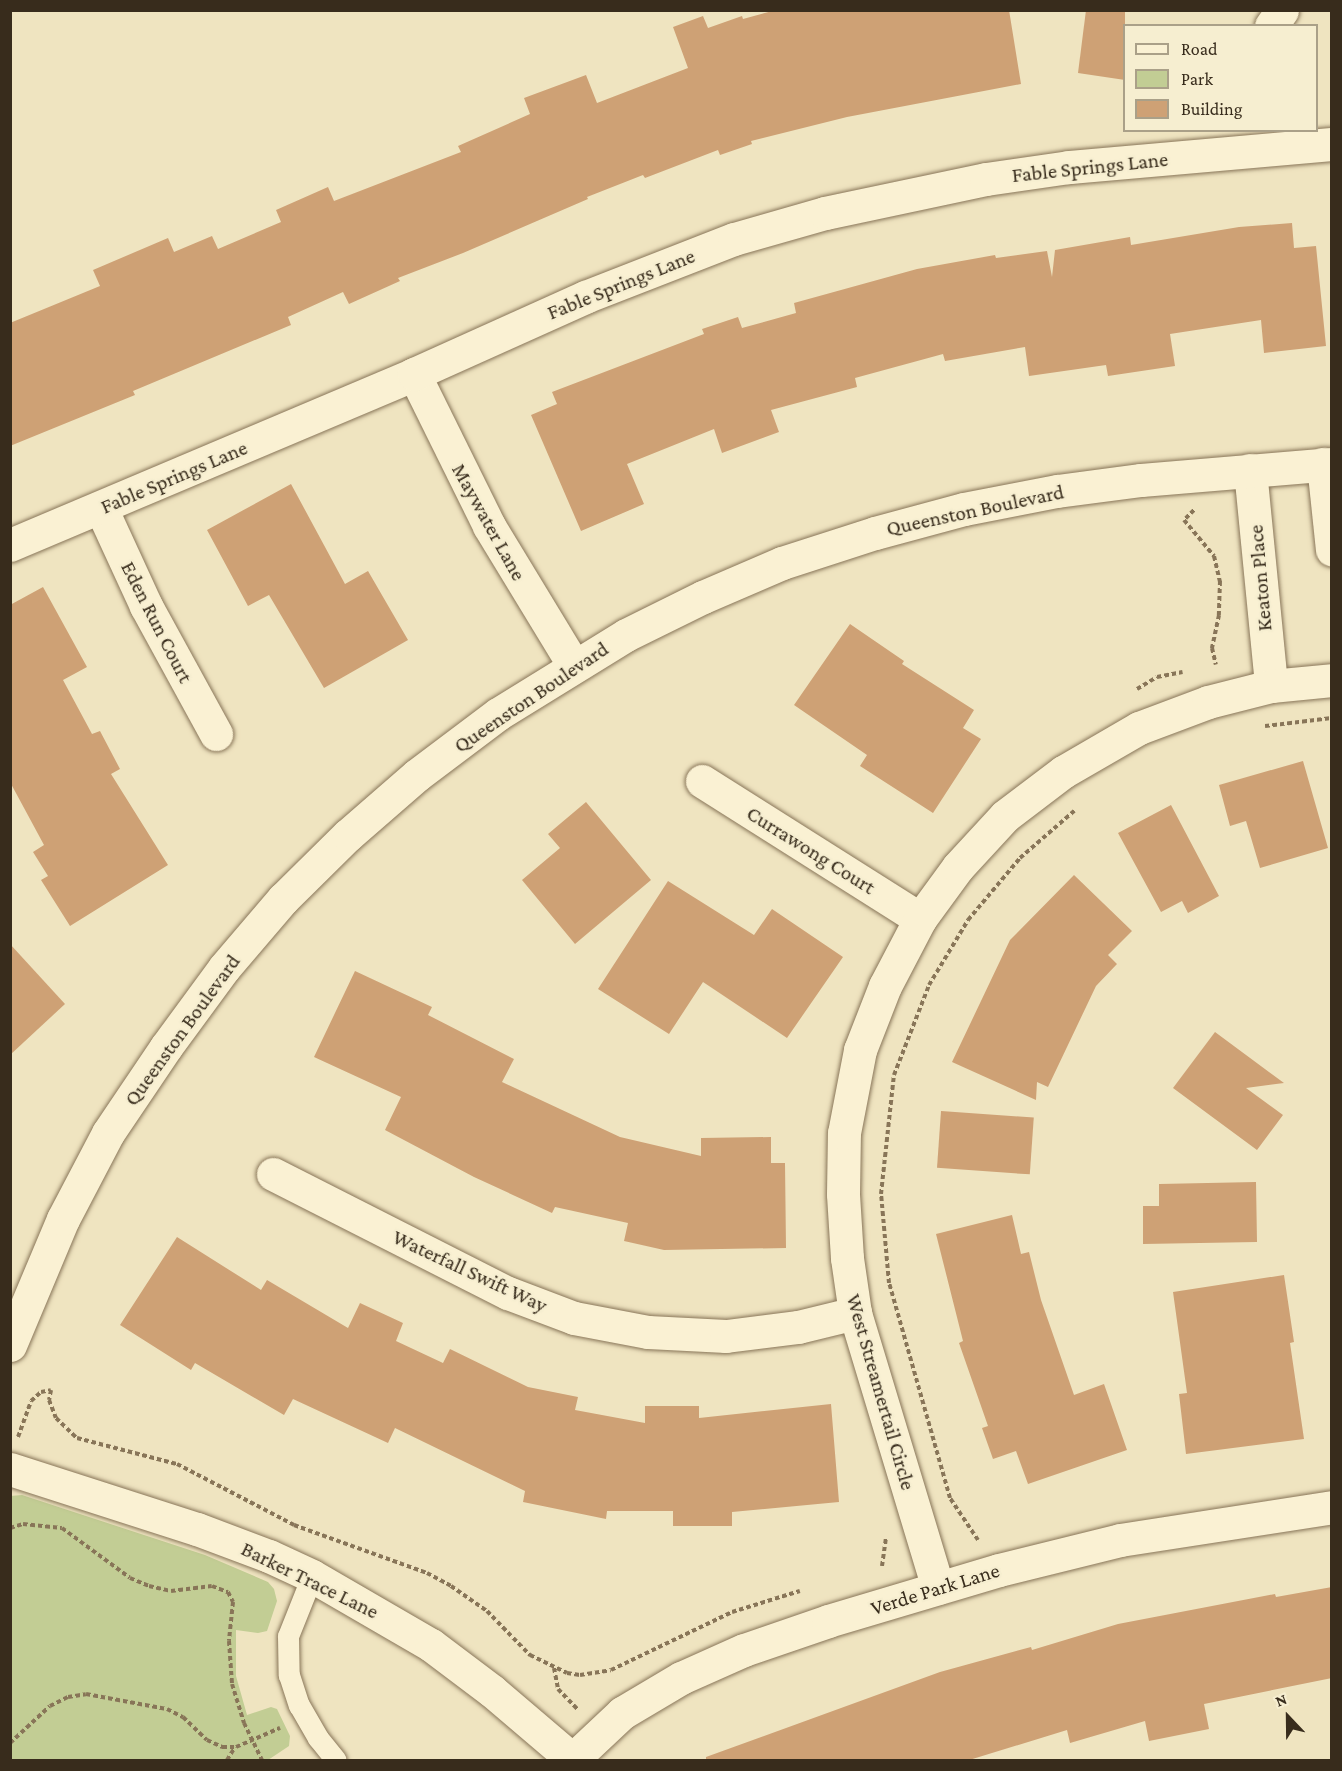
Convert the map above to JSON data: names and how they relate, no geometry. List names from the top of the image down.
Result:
{
  "streets": {
    "street": [
      "Fable Springs Lane",
      "Queenston Boulevard",
      "Maywater Lane",
      "Keaton Place",
      "Eden Run Court",
      "Currawong Court",
      "Waterfall Swift Way",
      "West Streamertail Circle",
      "Barker Trace Lane",
      "Verde Park Lane"
    ]
  },
  "crossings": [
    ["Fable Springs Lane", "Maywater Lane"],
    ["Fable Springs Lane", "Eden Run Court"],
    ["Queenston Boulevard", "Maywater Lane"],
    ["Queenston Boulevard", "Keaton Place"],
    ["Keaton Place", "West Streamertail Circle"],
    ["Currawong Court", "West Streamertail Circle"],
    ["Waterfall Swift Way", "West Streamertail Circle"],
    ["West Streamertail Circle", "Verde Park Lane"],
    ["Barker Trace Lane", "Verde Park Lane"]
  ],
  "legend": ["Road", "Park", "Building"],
  "north": "top"
}
